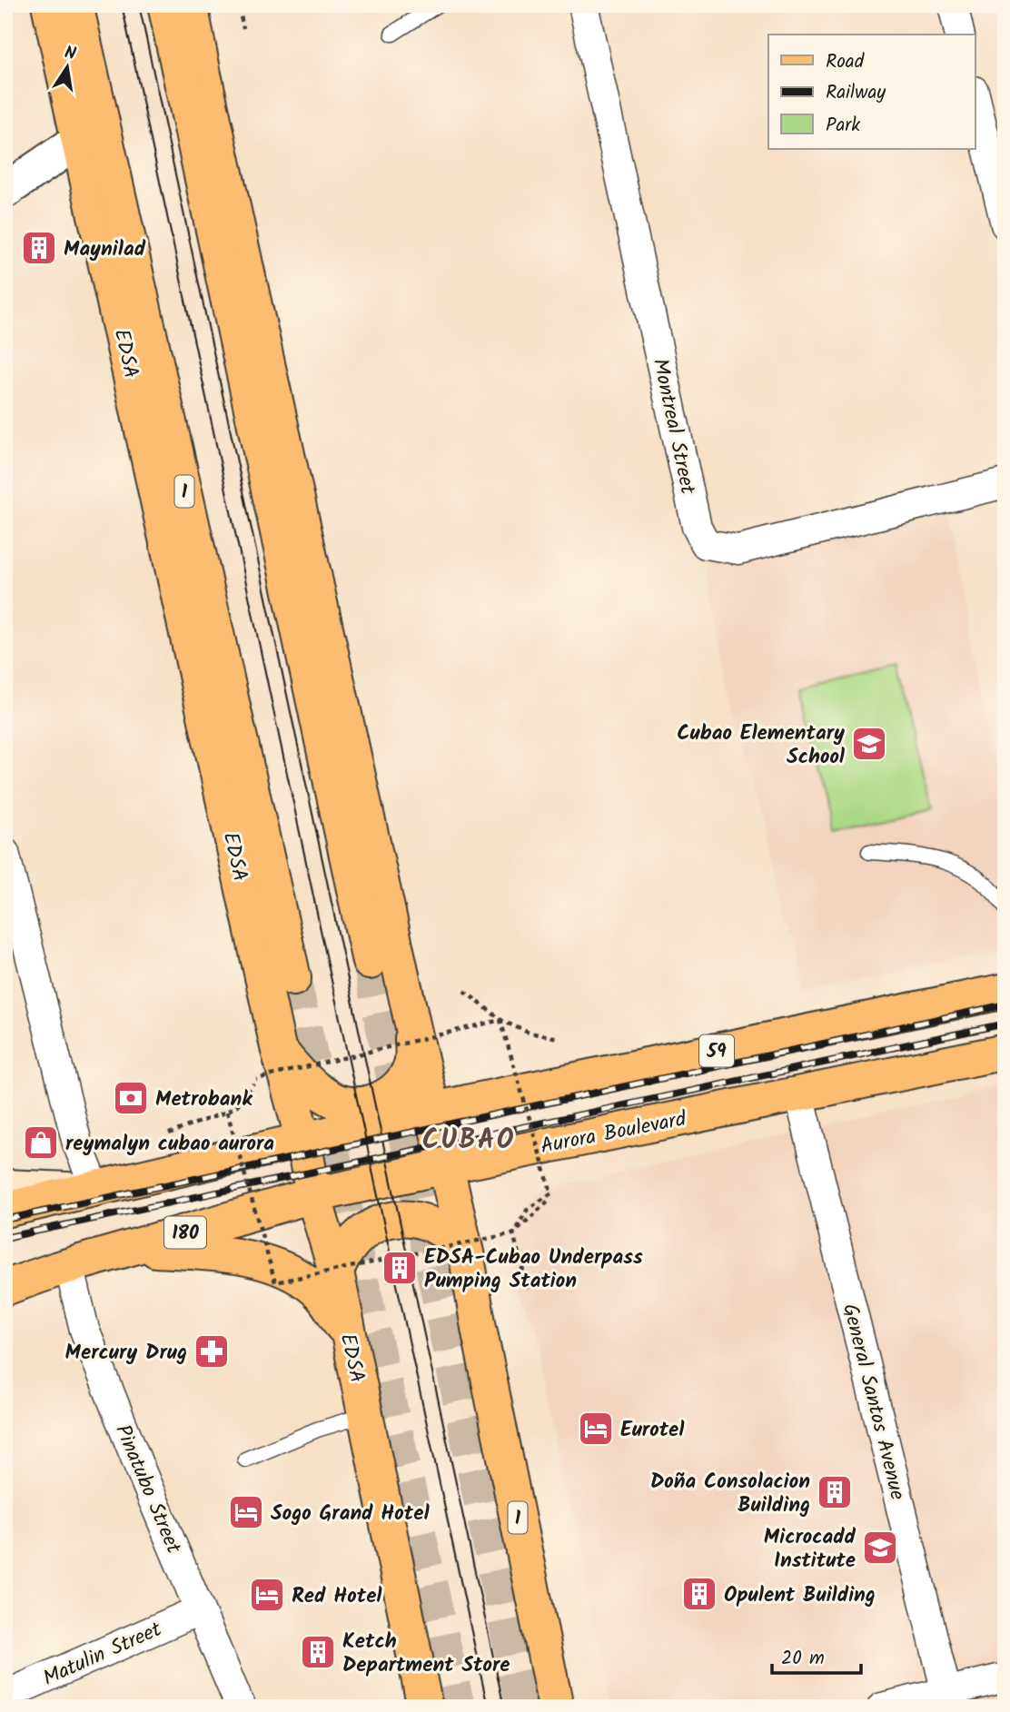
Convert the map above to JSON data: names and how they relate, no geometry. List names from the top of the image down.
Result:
{
  "streets": {
    "main road": [
      "EDSA",
      "1",
      "59",
      "Aurora Boulevard",
      "180"
    ],
    "street": [
      "Montreal Street",
      "General Santos Avenue",
      "Pinatubo Street",
      "Matulin Street"
    ]
  },
  "crossings": [
    ["EDSA", "59"],
    ["EDSA", "Aurora Boulevard"],
    ["1", "59"],
    ["1", "Aurora Boulevard"],
    ["Aurora Boulevard", "General Santos Avenue"],
    ["Aurora Boulevard", "Pinatubo Street"],
    ["Pinatubo Street", "Matulin Street"]
  ],
  "districts": ["CUBAO"],
  "places": {
    "building": [
      "Maynilad",
      "EDSA-Cubao Underpass Pumping Station",
      "Doña Consolacion Building",
      "Opulent Building",
      "Ketch Department Store"
    ],
    "school or university": ["Cubao Elementary School", "Microcadd Institute"],
    "bank": ["Metrobank"],
    "shop": ["reymalyn cubao aurora"],
    "pharmacy": ["Mercury Drug"],
    "hotel": ["Eurotel", "Sogo Grand Hotel", "Red Hotel"]
  },
  "legend": ["Road", "Railway", "Park"],
  "scale_bar": "20 m",
  "north": "top"
}
